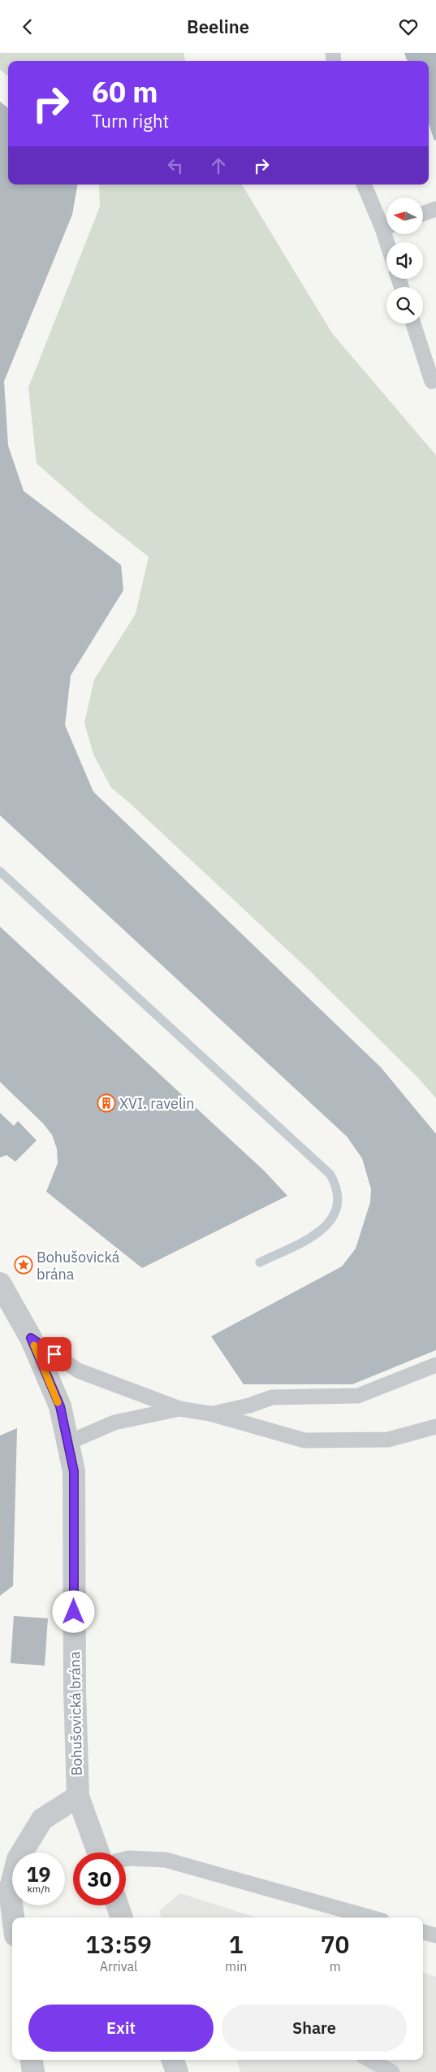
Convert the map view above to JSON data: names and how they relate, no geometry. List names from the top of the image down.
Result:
{
  "streets": {
    "street": ["Bohušovická brána"]
  },
  "places": {
    "building": ["XVI. ravelin"],
    "place": ["Bohušovická brána"]
  },
  "north": "left",
  "page": {
    "header": "Beeline",
    "turn": ["60 m", "Turn right"],
    "speed": "19 km/h",
    "limit": "30",
    "eta": [
      "13:59",
      "Arrival",
      "1",
      "min",
      "70",
      "m"
    ],
    "buttons": ["Exit", "Share"]
  }
}
